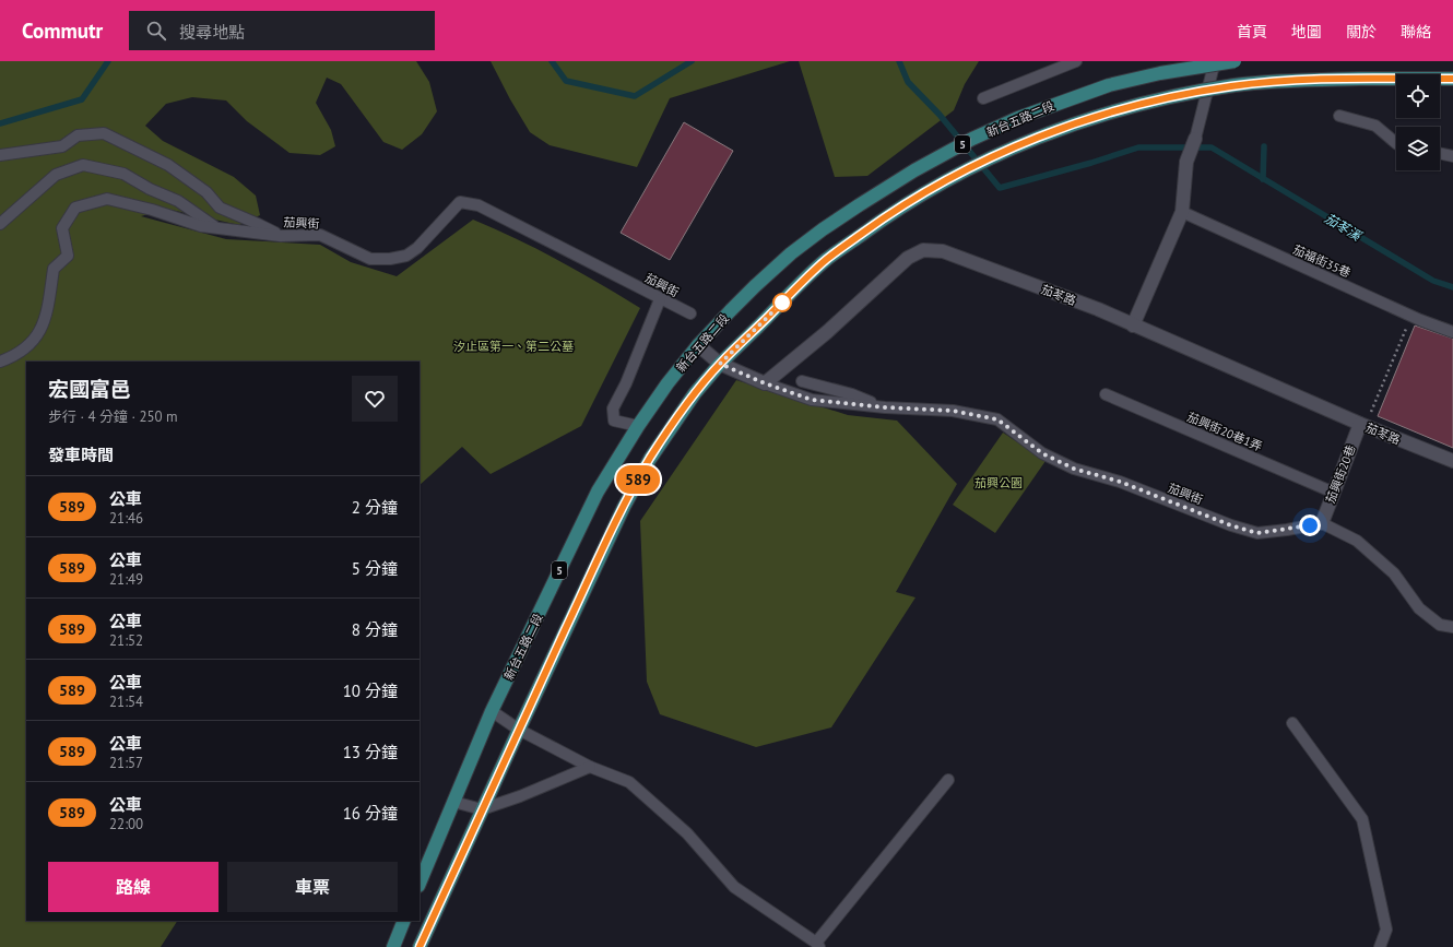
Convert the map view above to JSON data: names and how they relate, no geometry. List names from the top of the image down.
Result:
{
  "streets": {
    "main road": ["新台五路二段", "5"],
    "street": ["茄苳路", "茄興街20巷"],
    "lane": ["茄興街", "茄福街35巷", "茄興街20巷1弄"]
  },
  "crossings": [
    ["茄興街", "茄苳路"],
    ["茄興街", "茄興街20巷"],
    ["茄苳路", "茄興街20巷"],
    ["茄興街20巷1弄", "茄興街20巷"]
  ],
  "water": ["茄苳溪"],
  "parks": ["汐止區第一、第二公墓", "茄興公園"],
  "lines": ["bus line 589"],
  "page": {
    "header": "Commutr",
    "search": "搜尋地點",
    "nav": [
      "首頁",
      "地圖",
      "關於",
      "聯絡"
    ],
    "on_map": "589",
    "heading": [
      ["宏國富邑", "步行 · 4 分鐘 · 250 m"],
      "發車時間"
    ],
    "list": [
      {
        "mark": "589",
        "name": "公車",
        "note": "21:46",
        "value": "2 分鐘"
      },
      {
        "mark": "589",
        "name": "公車",
        "note": "21:49",
        "value": "5 分鐘"
      },
      {
        "mark": "589",
        "name": "公車",
        "note": "21:52",
        "value": "8 分鐘"
      },
      {
        "mark": "589",
        "name": "公車",
        "note": "21:54",
        "value": "10 分鐘"
      },
      {
        "mark": "589",
        "name": "公車",
        "note": "21:57",
        "value": "13 分鐘"
      },
      {
        "mark": "589",
        "name": "公車",
        "note": "22:00",
        "value": "16 分鐘"
      }
    ],
    "buttons": ["路線", "車票"]
  }
}
